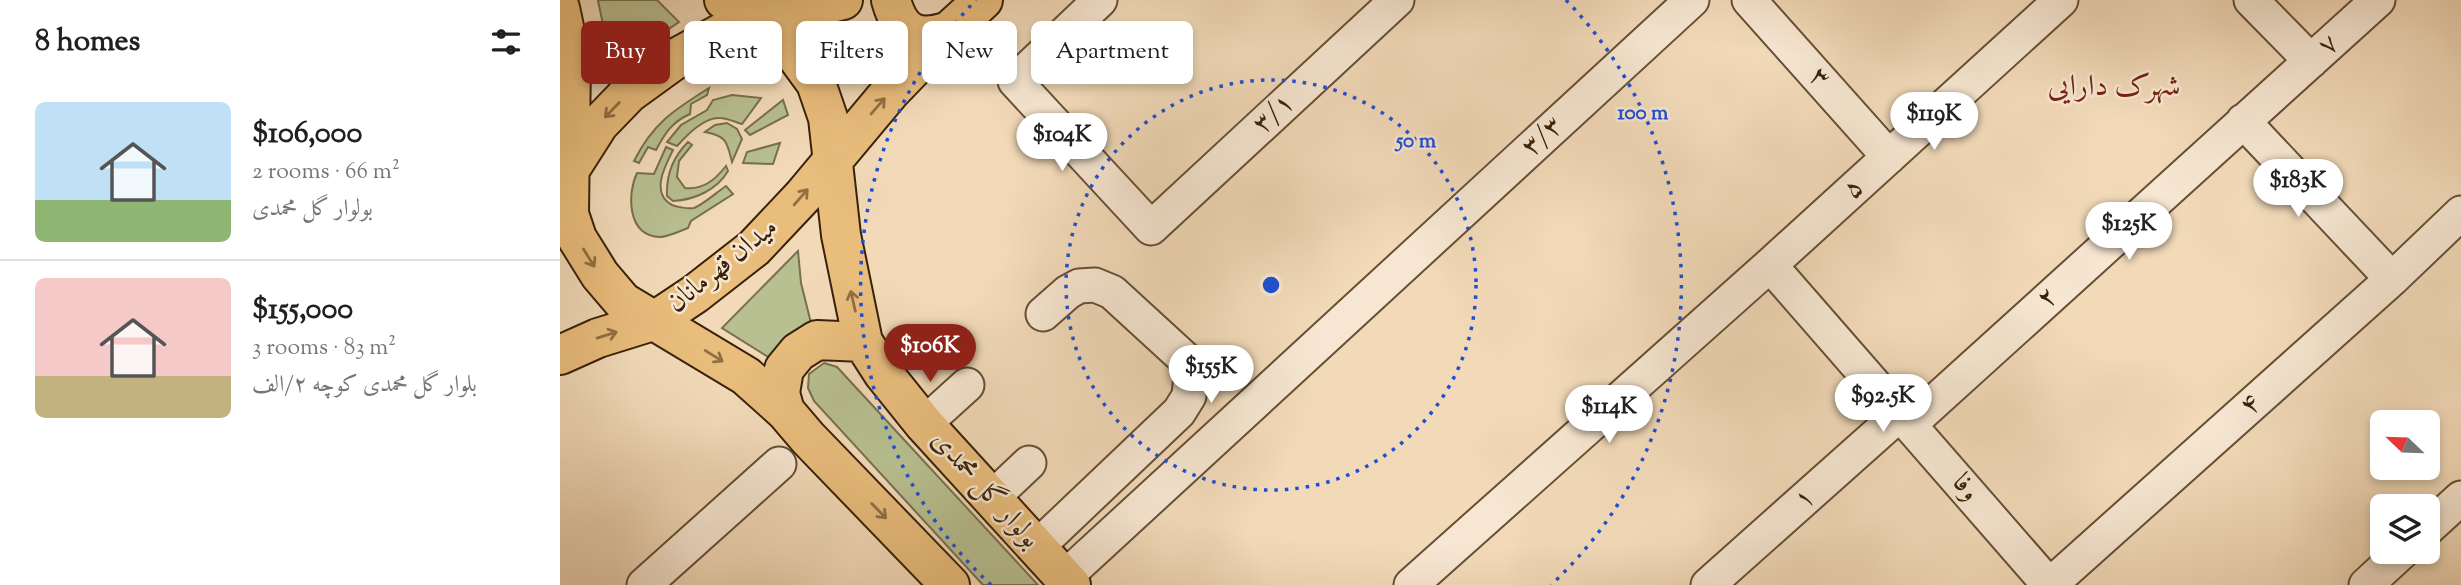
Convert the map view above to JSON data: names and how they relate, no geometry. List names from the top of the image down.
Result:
{
  "streets": {
    "main road": ["میدان قهرمانان", "بولوار گل محمدی"],
    "street": [
      "۷",
      "۳",
      "۳/۱",
      "۳/۳",
      "۵",
      "۲",
      "۴",
      "وفا",
      "۱"
    ]
  },
  "crossings": [
    ["۷", "۲"],
    ["۳", "۵"],
    ["۳/۳", "بولوار گل محمدی"],
    ["۵", "وفا"],
    ["میدان قهرمانان", "بولوار گل محمدی"],
    ["۲", "وفا"],
    ["۲", "۱"],
    ["۴", "وفا"],
    ["وفا", "۱"]
  ],
  "one_way": ["بولوار گل محمدی"],
  "districts": ["شهرک دارایی"],
  "north": "top left",
  "page": {
    "heading": "8 homes",
    "chip": [
      "Buy",
      "Rent",
      "Filters",
      "New",
      "Apartment"
    ],
    "list": [
      {
        "name": "$106,000",
        "note": "2 rooms · 66 m² · بولوار گل محمدی"
      },
      {
        "name": "$155,000",
        "note": "3 rooms · 83 m² · بلوار گل محمدی کوچه ۲/الف"
      }
    ],
    "price": [
      "$119K",
      "$104K",
      "$183K",
      "$125K",
      "$106K",
      "$155K",
      "$92.5K",
      "$114K"
    ]
  },
  "rings": ["100 m", "50 m"]
}
